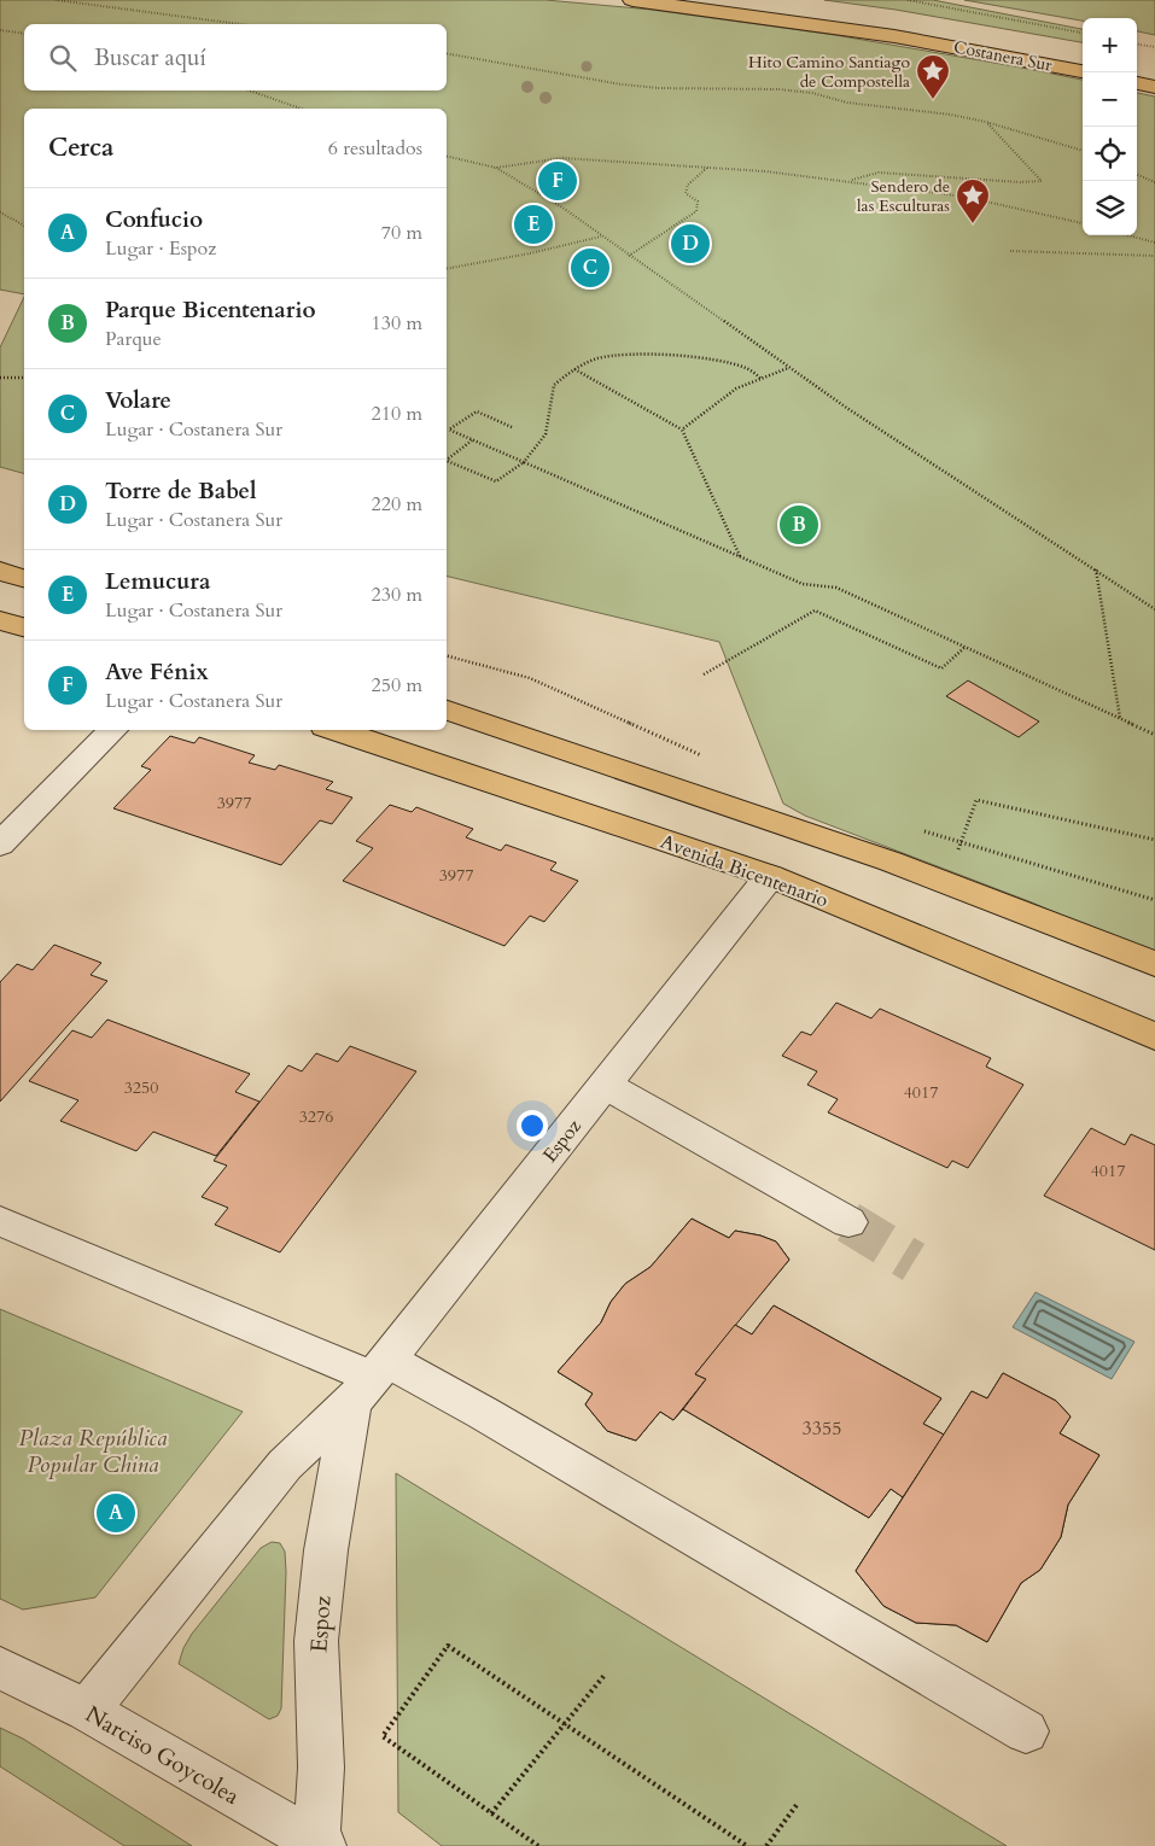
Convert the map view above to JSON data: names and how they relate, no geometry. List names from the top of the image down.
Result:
{
  "streets": {
    "main road": ["Costanera Sur", "Avenida Bicentenario"],
    "street": ["Espoz", "Narciso Goycolea"]
  },
  "crossings": [
    ["Avenida Bicentenario", "Espoz"],
    ["Espoz", "Narciso Goycolea"]
  ],
  "parks": ["Plaza República Popular China"],
  "places": {
    "place": ["Hito Camino Santiago de Compostella", "Sendero de las Esculturas"]
  },
  "house_numbers": [
    "3977",
    "3977",
    "3250",
    "4017",
    "3276",
    "4017",
    "3355"
  ],
  "page": {
    "map_buttons": ["+", "−"],
    "search": "Buscar aquí",
    "heading": ["Cerca", "6 resultados"],
    "pins": [
      "F",
      "E",
      "D",
      "C",
      "B",
      "A"
    ],
    "list": [
      {
        "mark": "A",
        "name": "Confucio",
        "note": "Lugar · Espoz",
        "value": "70 m"
      },
      {
        "mark": "B",
        "name": "Parque Bicentenario",
        "note": "Parque",
        "value": "130 m"
      },
      {
        "mark": "C",
        "name": "Volare",
        "note": "Lugar · Costanera Sur",
        "value": "210 m"
      },
      {
        "mark": "D",
        "name": "Torre de Babel",
        "note": "Lugar · Costanera Sur",
        "value": "220 m"
      },
      {
        "mark": "E",
        "name": "Lemucura",
        "note": "Lugar · Costanera Sur",
        "value": "230 m"
      },
      {
        "mark": "F",
        "name": "Ave Fénix",
        "note": "Lugar · Costanera Sur",
        "value": "250 m"
      }
    ]
  }
}
